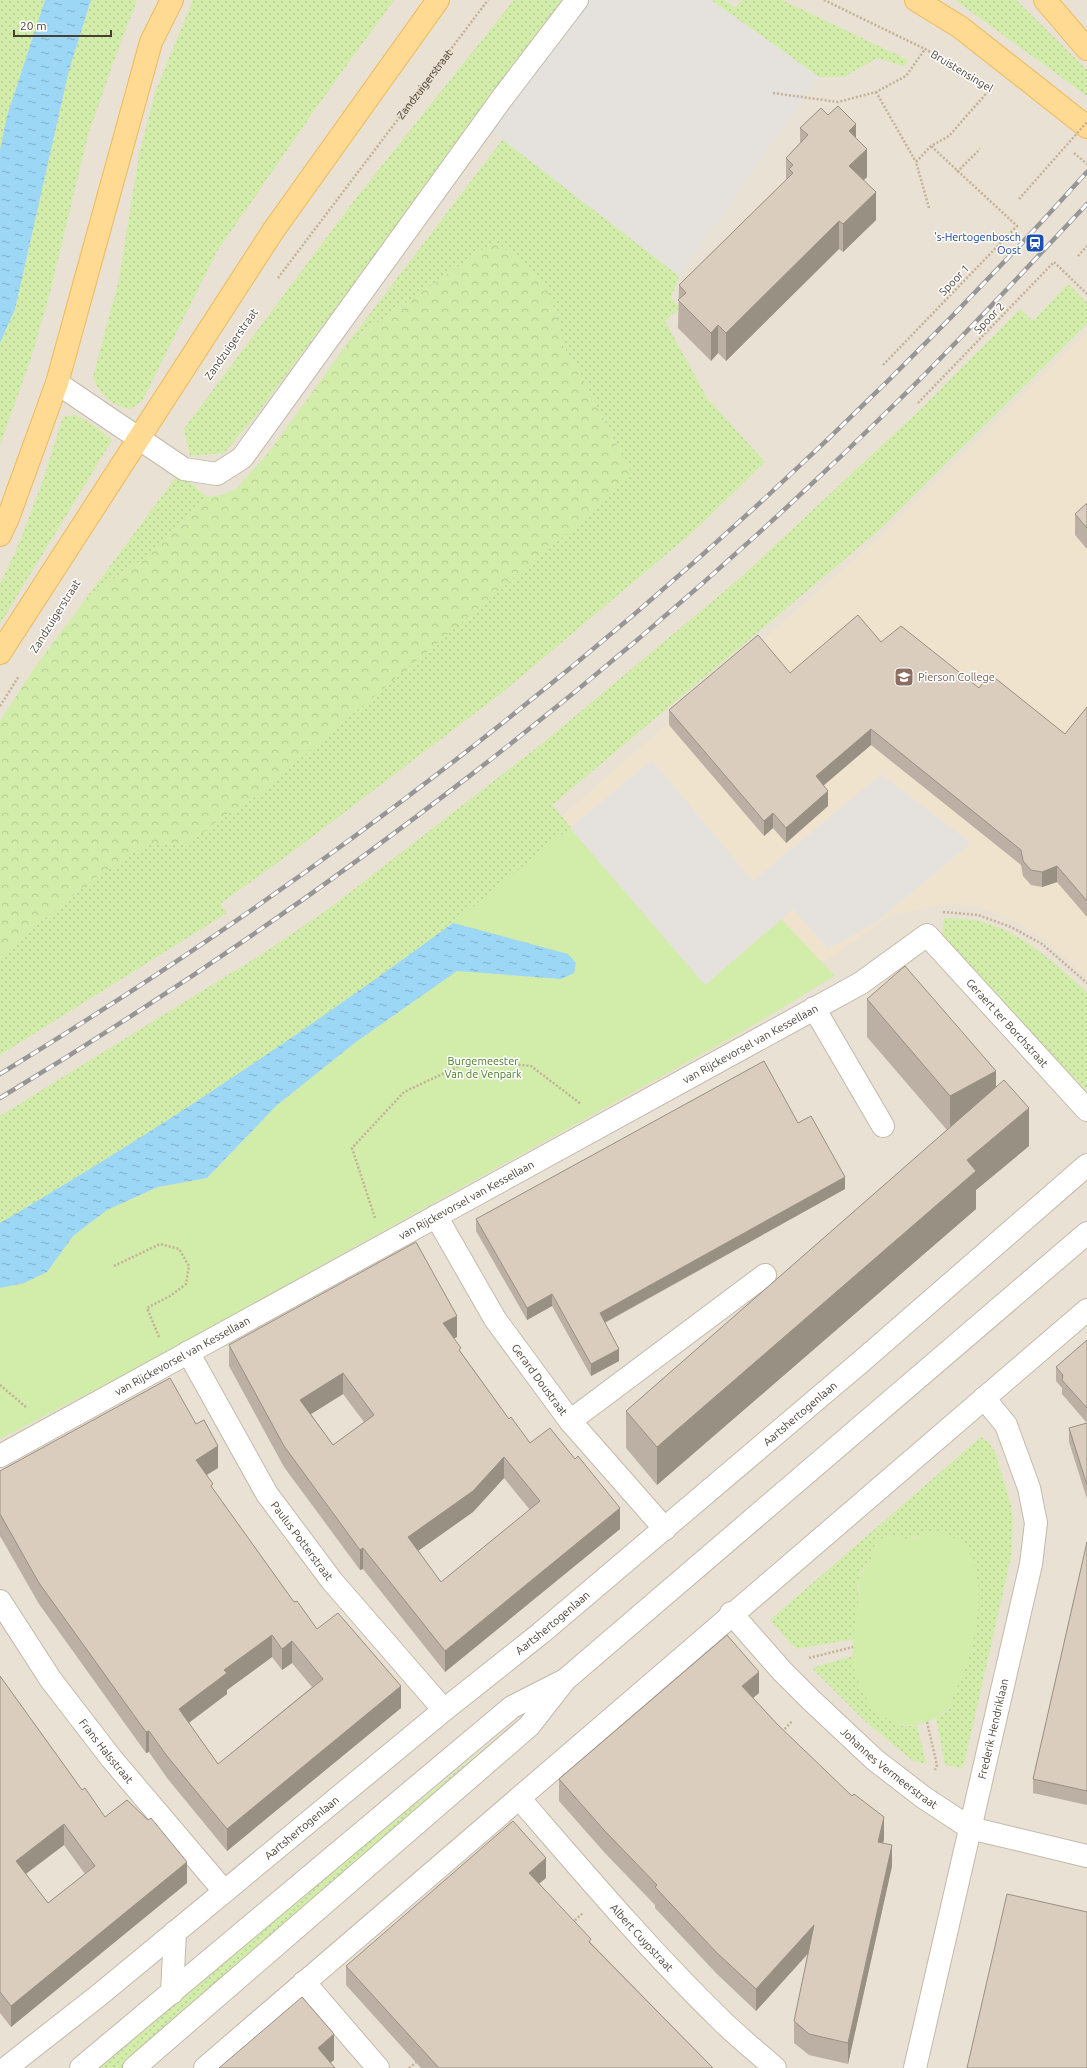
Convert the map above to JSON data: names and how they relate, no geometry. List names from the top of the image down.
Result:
{
  "streets": {
    "street": [
      "Geraert ter Borchstraat",
      "van Rijckevorsel van Kessellaan",
      "Gerard Doustraat",
      "Aartshertogenlaan",
      "Paulus Potterstraat",
      "Frederik Hendriklaan",
      "Frans Halsstraat",
      "Johannes Vermeerstraat",
      "Albert Cuypstraat"
    ],
    "path": [
      "Bruistensingel",
      "Zandzuigerstraat",
      "Spoor 1",
      "Spoor 2"
    ]
  },
  "crossings": [
    ["Geraert ter Borchstraat", "van Rijckevorsel van Kessellaan"],
    ["van Rijckevorsel van Kessellaan", "Gerard Doustraat"],
    ["van Rijckevorsel van Kessellaan", "Paulus Potterstraat"],
    ["Gerard Doustraat", "Aartshertogenlaan"],
    ["Aartshertogenlaan", "Paulus Potterstraat"],
    ["Aartshertogenlaan", "Frans Halsstraat"],
    ["Frederik Hendriklaan", "Johannes Vermeerstraat"]
  ],
  "parks": ["Burgemeester Van de Venpark"],
  "places": {
    "station": ["'s-Hertogenbosch Oost"],
    "school or university": ["Pierson College"]
  },
  "scale_bar": "20 m"
}
